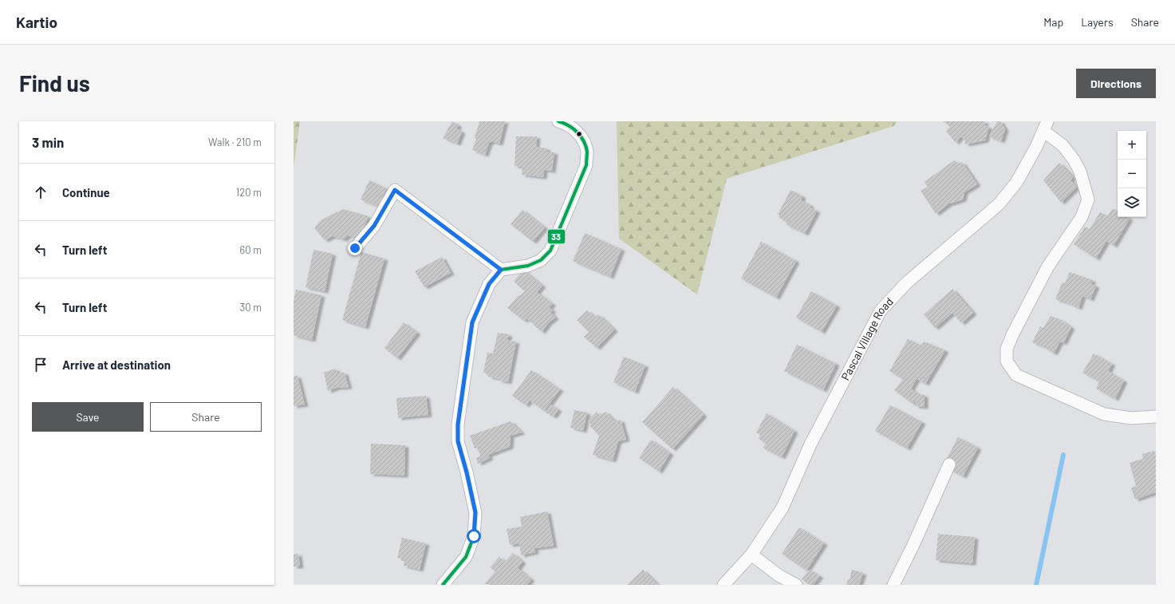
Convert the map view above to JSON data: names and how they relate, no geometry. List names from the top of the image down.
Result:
{
  "streets": {
    "street": ["Pascal Village Road"]
  },
  "lines": ["transit line 33"],
  "page": {
    "header": "Kartio",
    "nav": ["Map", "Layers", "Share"],
    "buttons": [
      "Directions",
      ["Save", "Share"]
    ],
    "title": "Find us",
    "heading": ["3 min", "Walk · 210 m"],
    "map_buttons": ["+", "−"],
    "list": [
      ["Continue", "120 m"],
      ["Turn left", "60 m"],
      ["Turn left", "30 m"],
      "Arrive at destination"
    ]
  }
}
